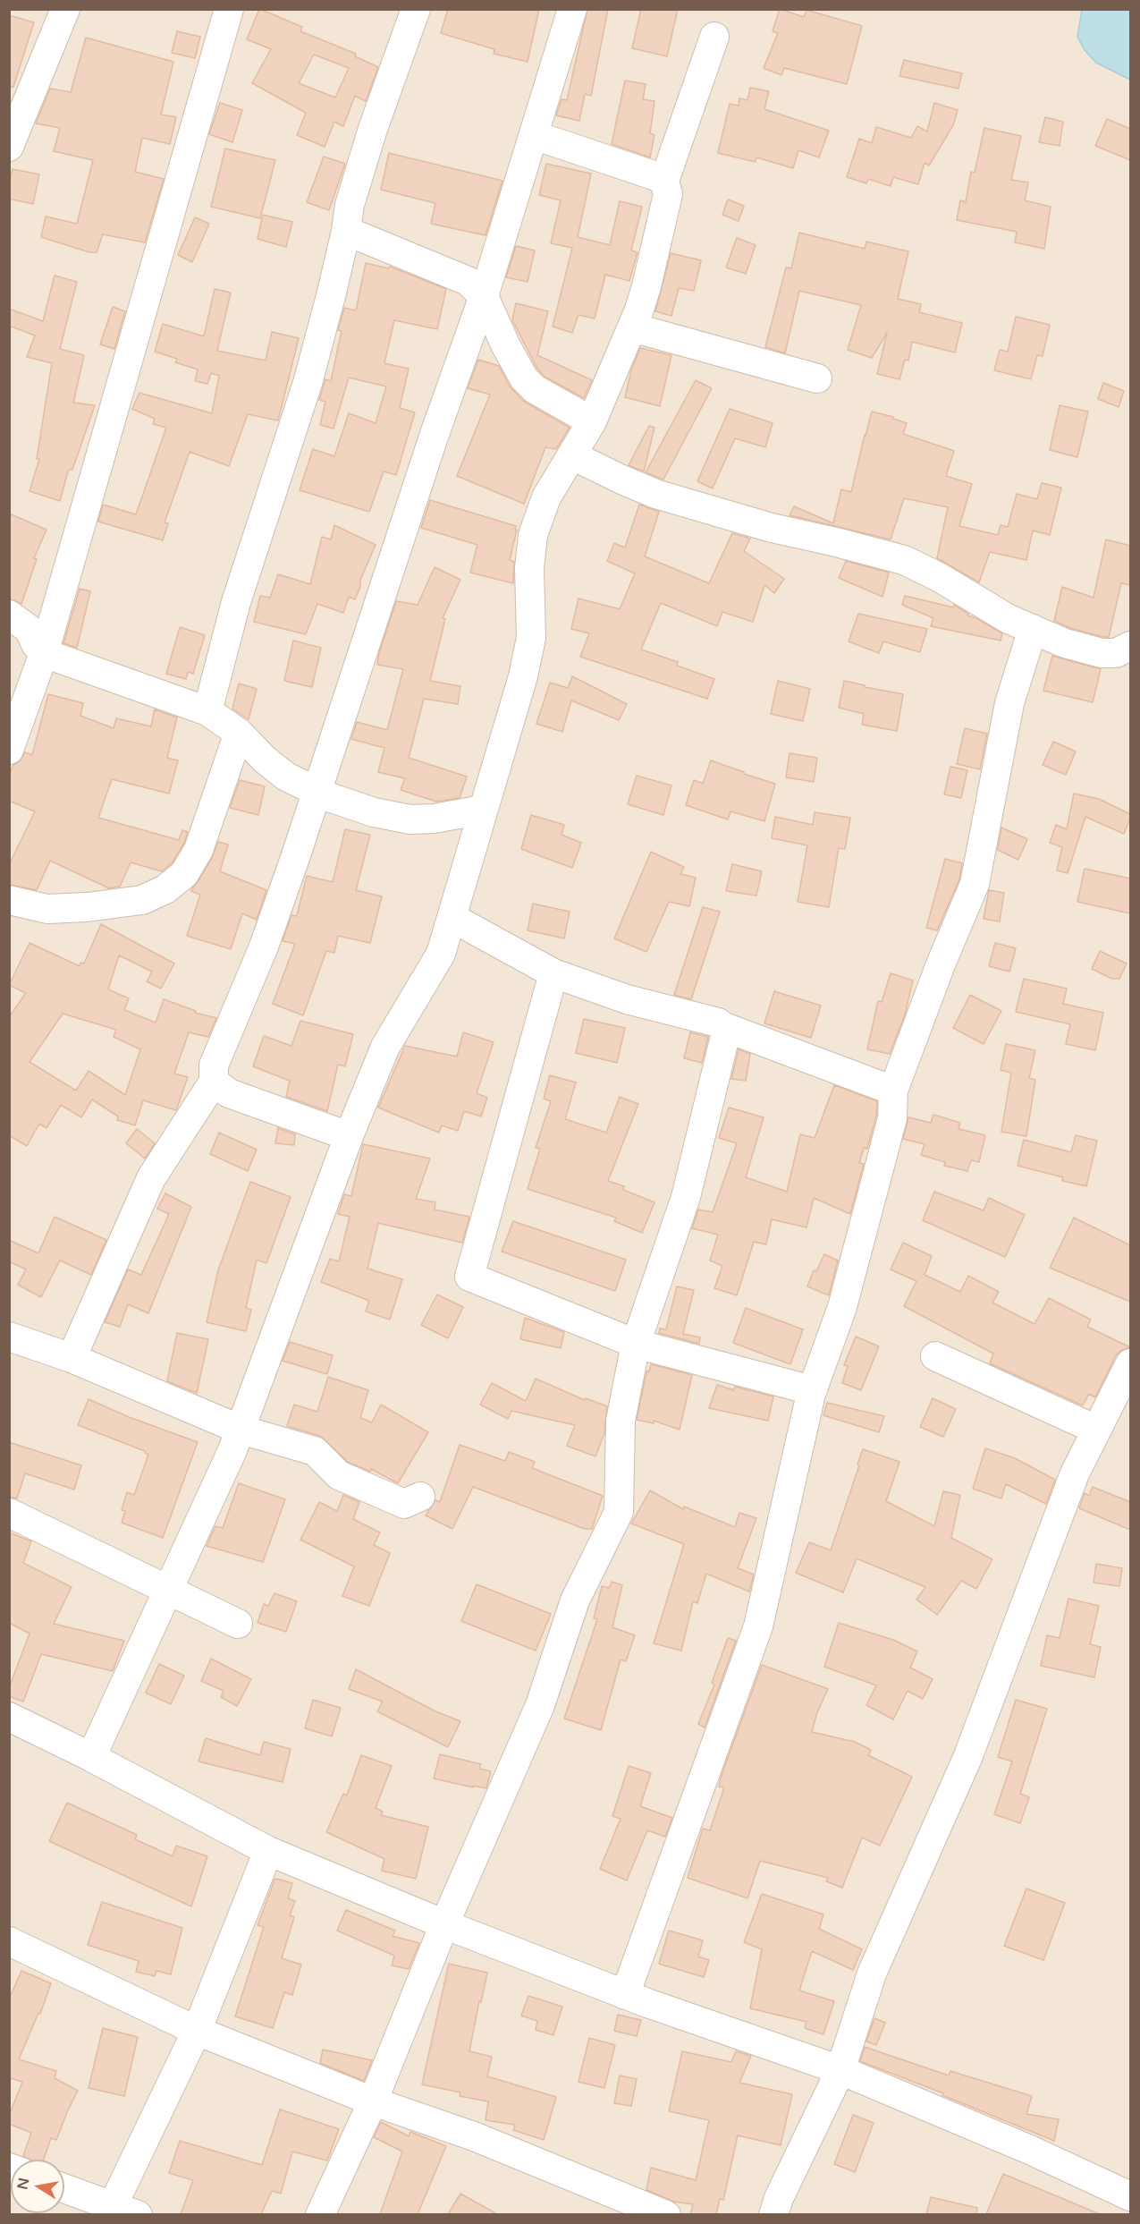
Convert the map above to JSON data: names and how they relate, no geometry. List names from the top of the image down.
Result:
{
  "north": "left"
}
